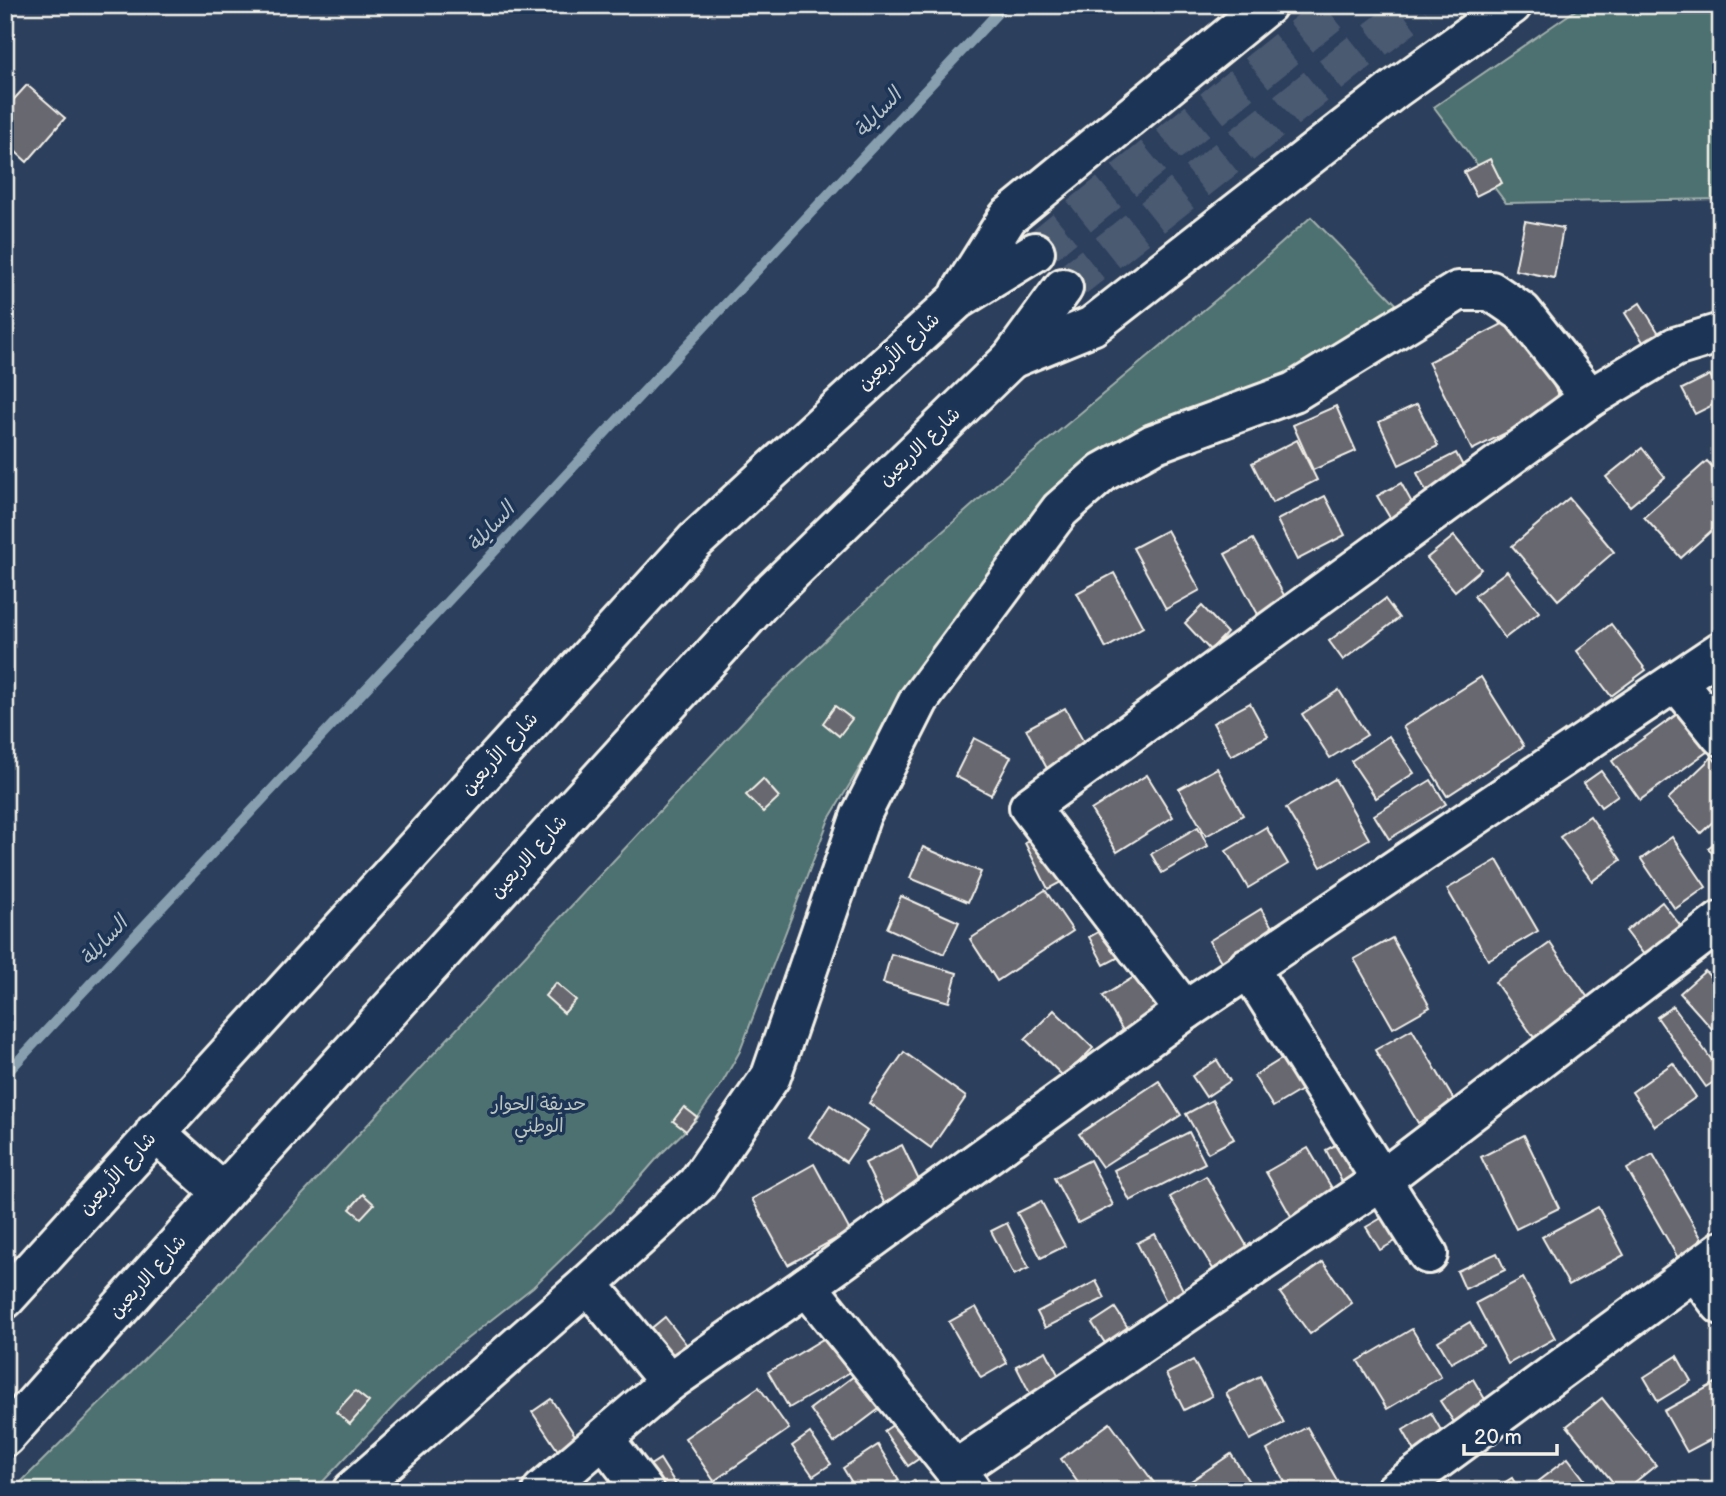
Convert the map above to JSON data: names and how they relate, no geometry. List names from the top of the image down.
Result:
{
  "streets": {
    "street": ["شارع الأربعين", "شارع الاربعين"]
  },
  "water": ["السايلة"],
  "parks": ["حديقة الحوار الوطني"],
  "scale_bar": "20 m"
}
